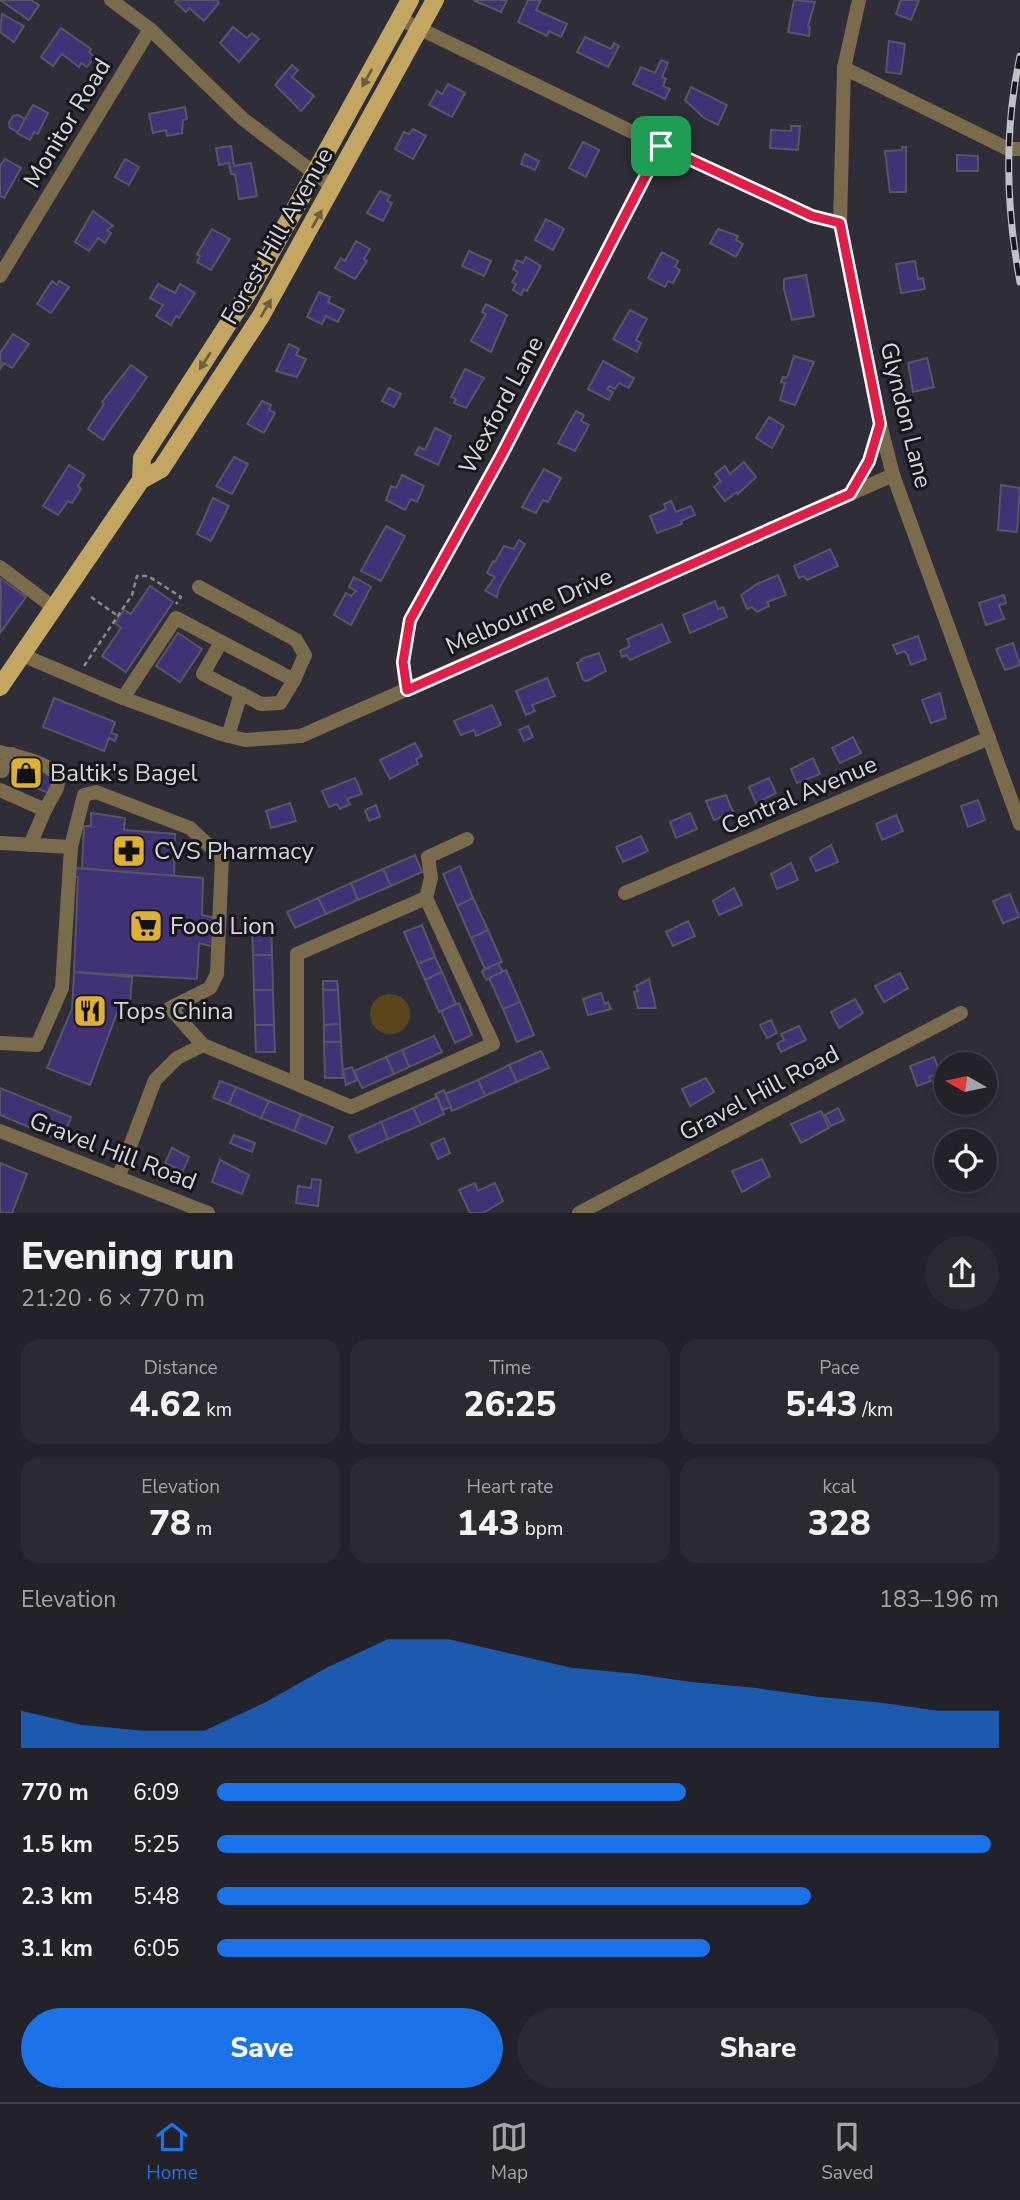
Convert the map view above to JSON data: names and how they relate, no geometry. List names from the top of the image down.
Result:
{
  "streets": {
    "main road": ["Forest Hill Avenue"],
    "street": [
      "Monitor Road",
      "Wexford Lane",
      "Glyndon Lane",
      "Melbourne Drive",
      "Central Avenue",
      "Gravel Hill Road"
    ]
  },
  "crossings": [
    ["Forest Hill Avenue", "Melbourne Drive"],
    ["Wexford Lane", "Melbourne Drive"],
    ["Glyndon Lane", "Melbourne Drive"],
    ["Glyndon Lane", "Central Avenue"]
  ],
  "places": {
    "shop": ["Baltik's Bagel"],
    "pharmacy": ["CVS Pharmacy"],
    "supermarket": ["Food Lion"],
    "restaurant": ["Tops China"]
  },
  "north": "left",
  "page": {
    "heading": ["Evening run", "21:20 · 6 × 770 m"],
    "stats": [
      ["Distance", "4.62 km"],
      ["Time", "26:25"],
      ["Pace", "5:43 /km"],
      ["Elevation", "78 m"],
      ["Heart rate", "143 bpm"],
      ["kcal", "328"]
    ],
    "chart": ["Elevation", "183–196 m"],
    "list": [
      {
        "name": "770 m",
        "note": "6:09"
      },
      {
        "name": "1.5 km",
        "note": "5:25"
      },
      {
        "name": "2.3 km",
        "note": "5:48"
      },
      {
        "name": "3.1 km",
        "note": "6:05"
      }
    ],
    "buttons": ["Save", "Share"],
    "tabs": ["Home", "Map", "Saved"]
  }
}
